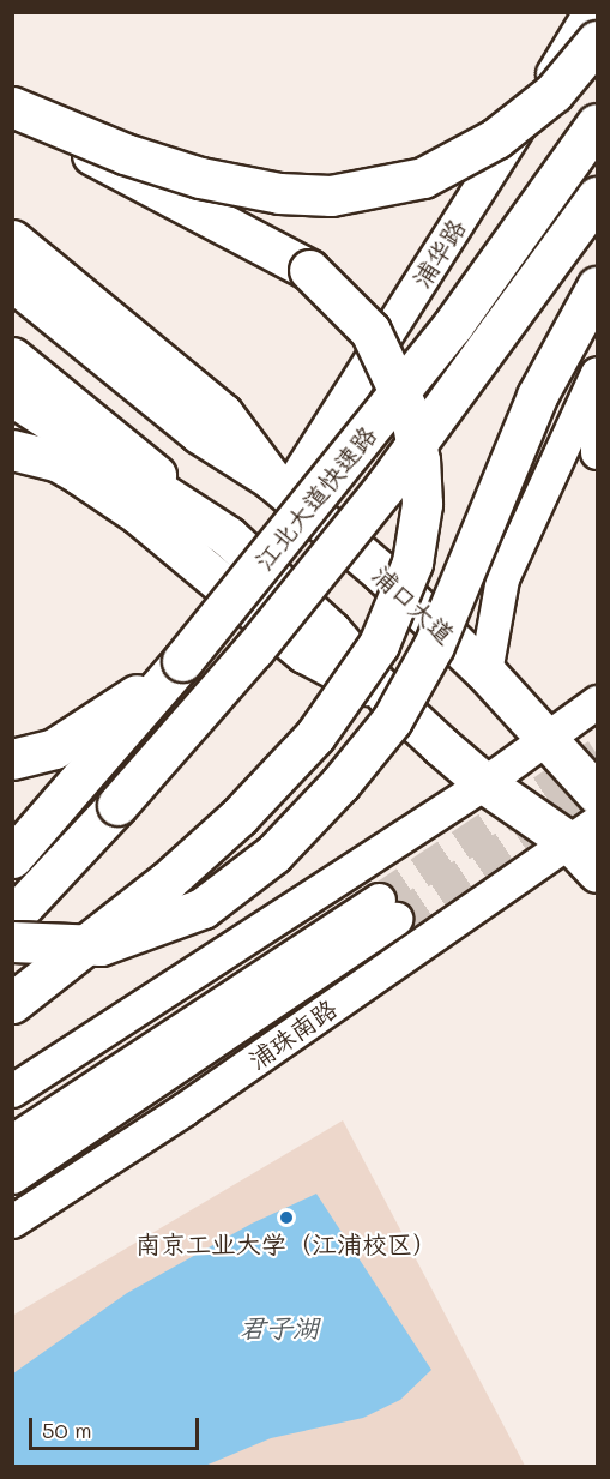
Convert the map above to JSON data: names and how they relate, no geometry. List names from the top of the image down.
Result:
{
  "streets": {
    "main road": ["江北大道快速路", "浦口大道"],
    "street": ["浦华路", "浦珠南路"]
  },
  "crossings": [
    ["浦华路", "浦口大道"]
  ],
  "water": ["君子湖"],
  "places": ["南京工业大学（江浦校区）"],
  "scale_bar": "50 m"
}
